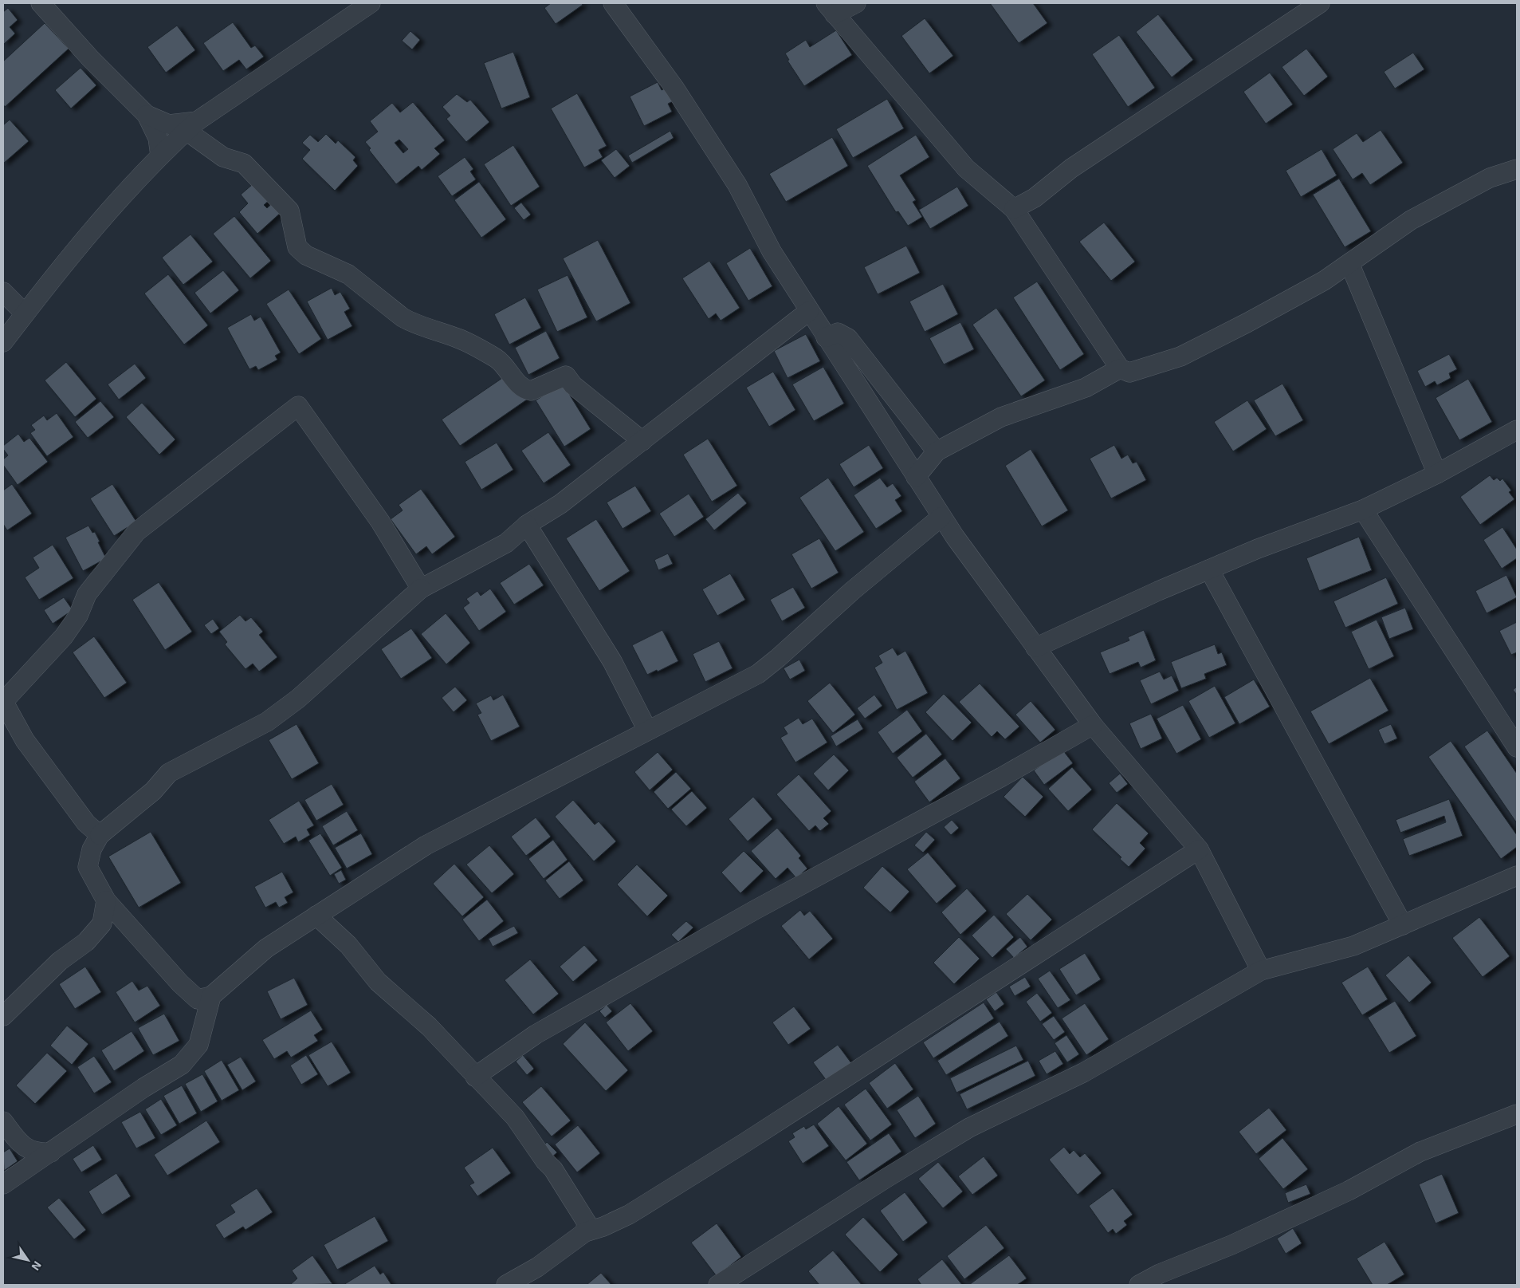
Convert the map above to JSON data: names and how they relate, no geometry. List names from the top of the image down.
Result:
{
  "north": "bottom right"
}
